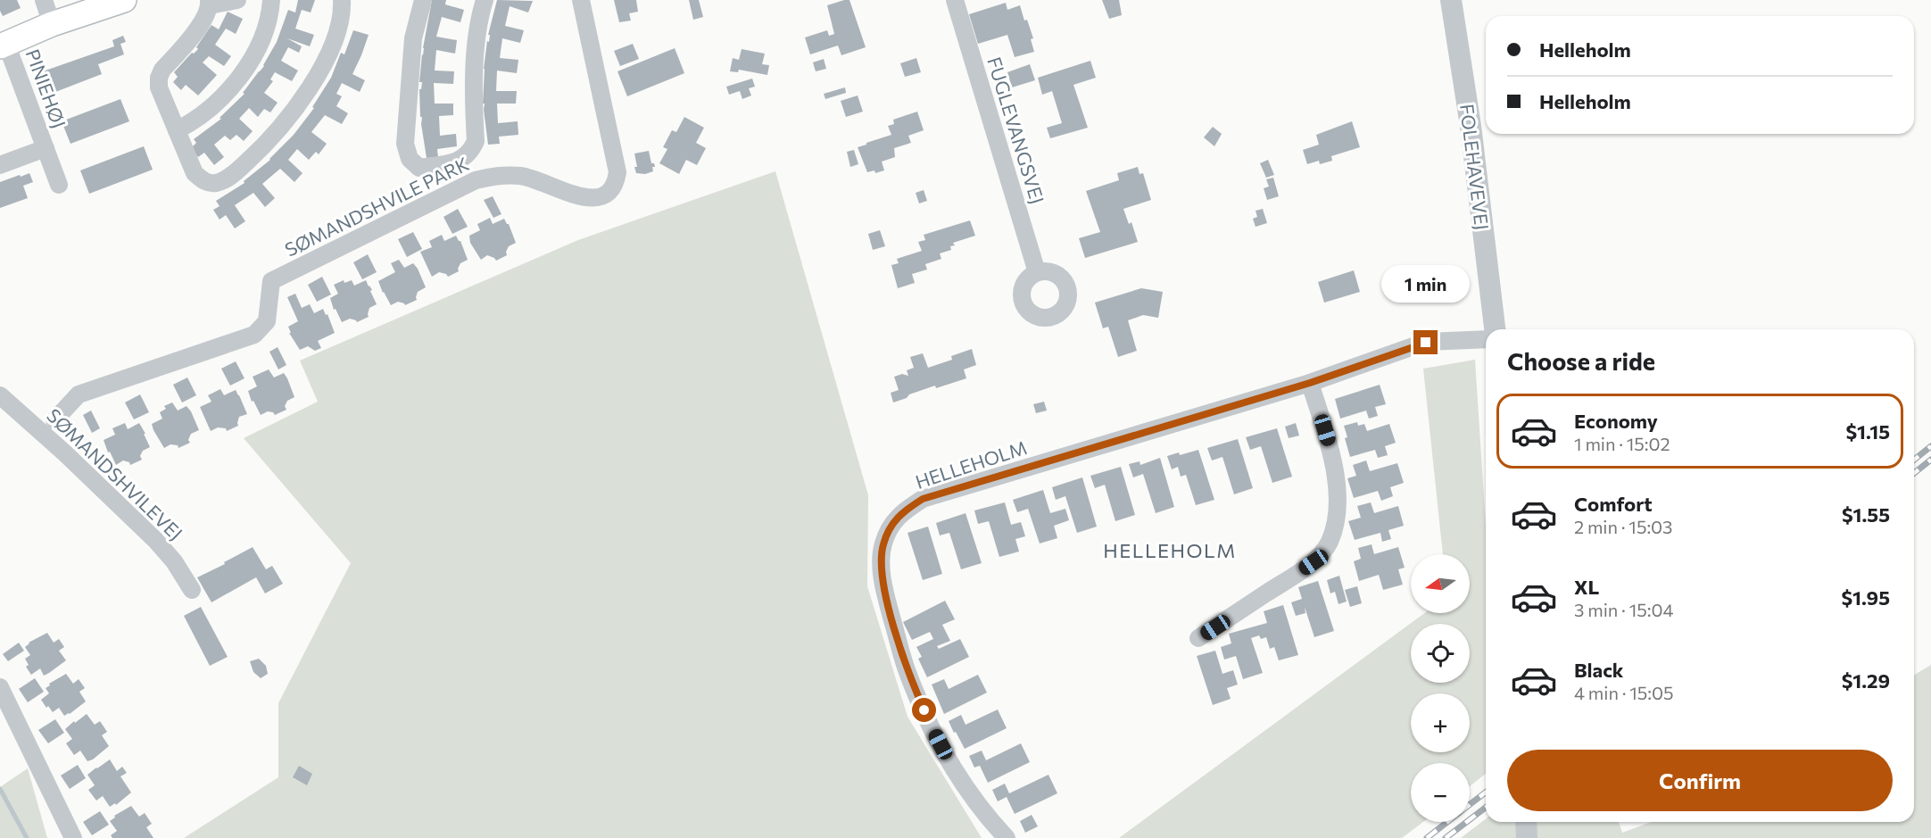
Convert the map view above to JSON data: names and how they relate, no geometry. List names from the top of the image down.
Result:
{
  "streets": {
    "street": [
      "PINIEHØJ",
      "FUGLEVANGSVEJ",
      "FOLEHAVEVEJ",
      "SØMANDSHVILE PARK",
      "HELLEHOLM",
      "SØMANDSHVILEVEJ"
    ]
  },
  "districts": ["HELLEHOLM"],
  "north": "left",
  "page": {
    "banner": ["Helleholm", "Helleholm"],
    "bubble": "1 min",
    "heading": "Choose a ride",
    "list": [
      {
        "name": "Economy",
        "note": "1 min · 15:02",
        "value": "$1.15"
      },
      {
        "name": "Comfort",
        "note": "2 min · 15:03",
        "value": "$1.55"
      },
      {
        "name": "XL",
        "note": "3 min · 15:04",
        "value": "$1.95"
      },
      {
        "name": "Black",
        "note": "4 min · 15:05",
        "value": "$1.29"
      }
    ],
    "map_buttons": ["+", "−"],
    "buttons": "Confirm"
  }
}
